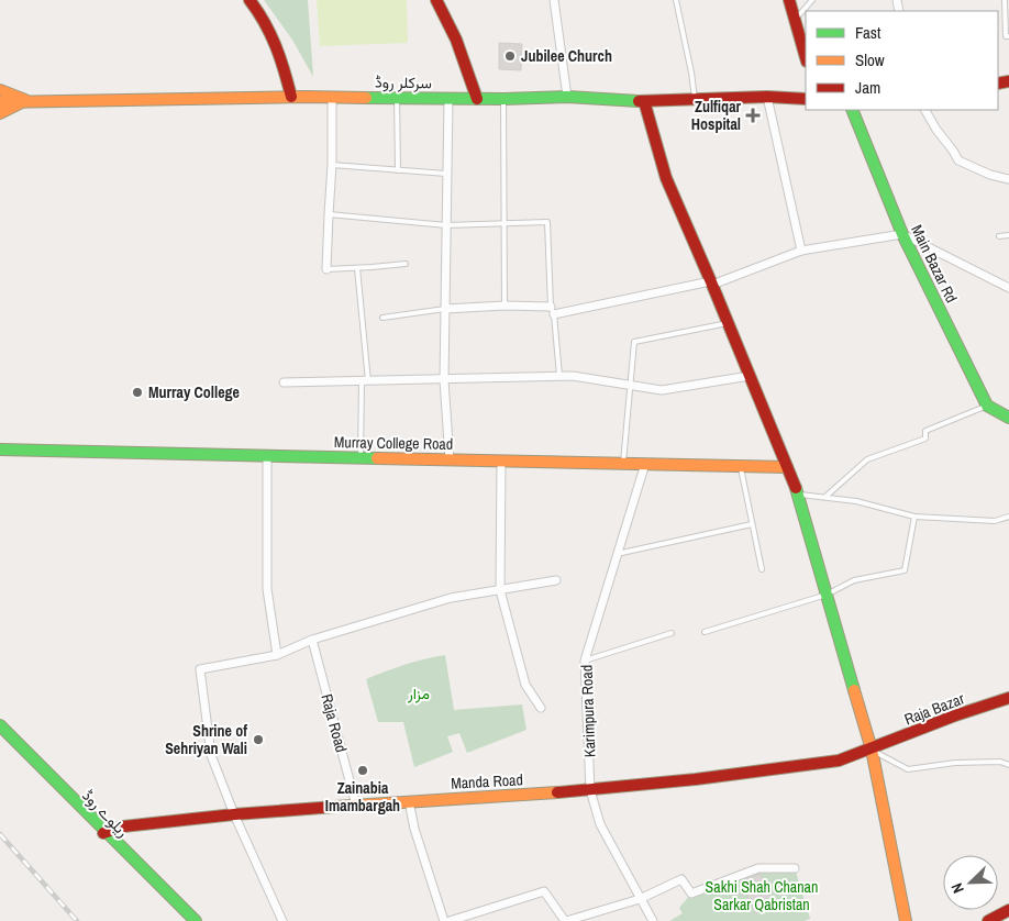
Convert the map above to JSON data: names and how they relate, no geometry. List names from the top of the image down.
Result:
{
  "streets": {
    "street": [
      "سرکلر روڈ",
      "Main Bazar Rd",
      "Murray College Road",
      "Raja Bazar",
      "Karimpura Road",
      "Raja Road",
      "Manda Road",
      "ریلوے روڈ"
    ]
  },
  "crossings": [
    ["Murray College Road", "Karimpura Road"],
    ["Raja Bazar", "Manda Road"],
    ["Karimpura Road", "Manda Road"],
    ["Raja Road", "Manda Road"],
    ["Manda Road", "ریلوے روڈ"]
  ],
  "parks": ["مزار", "Sakhi Shah Chanan Sarkar Qabristan"],
  "places": {
    "other": [
      "Jubilee Church",
      "Murray College",
      "Shrine of Sehriyan Wali",
      "Zainabia Imambargah"
    ],
    "health": ["Zulfiqar Hospital"]
  },
  "legend": ["Fast", "Slow", "Jam"],
  "north": "bottom left"
}
